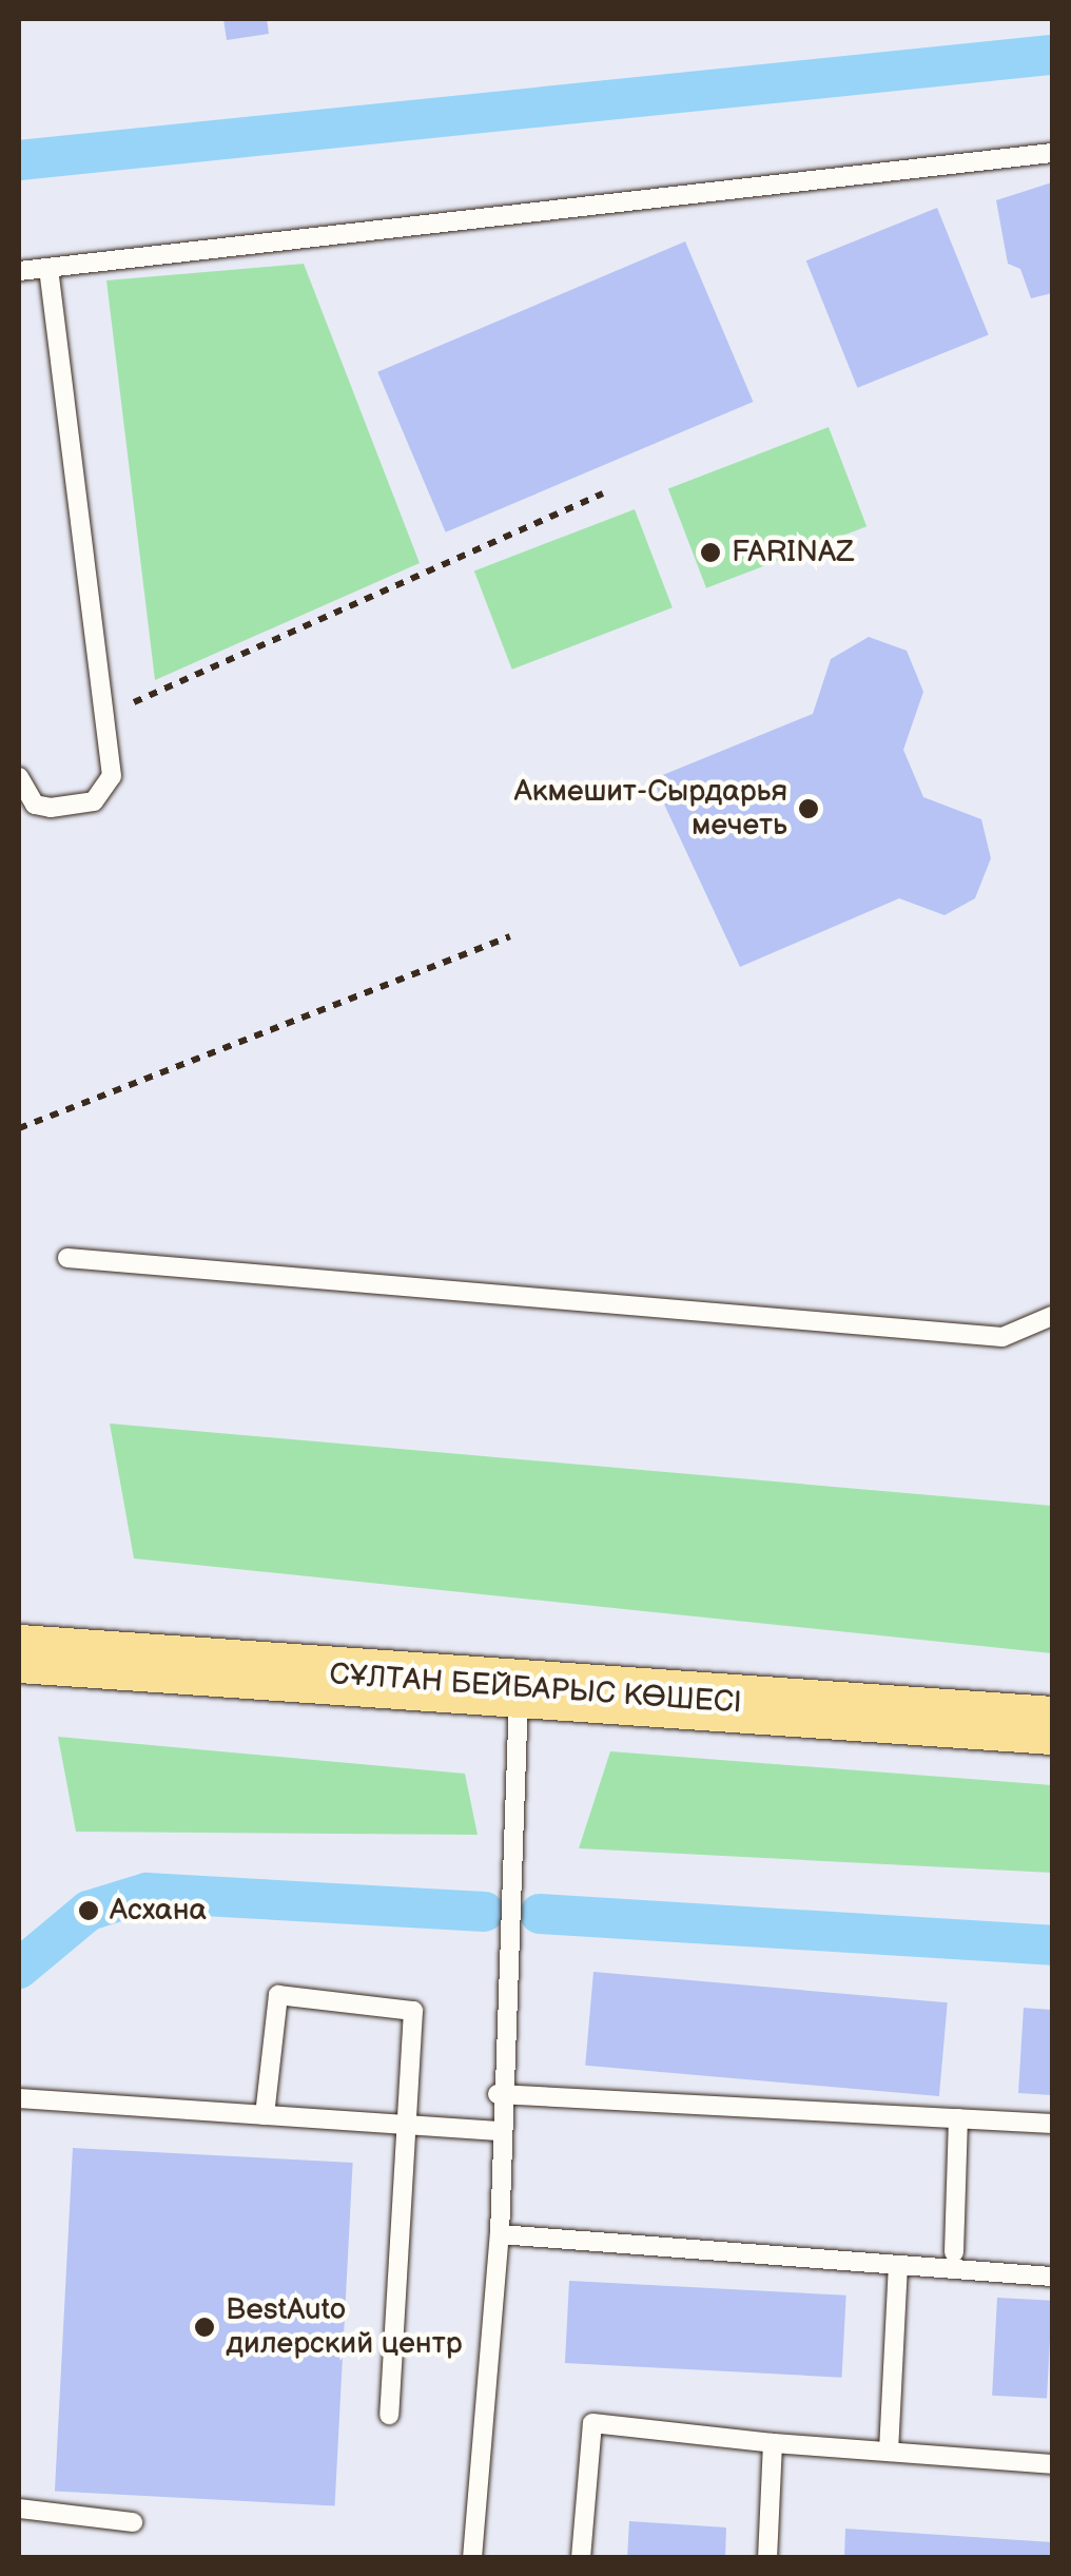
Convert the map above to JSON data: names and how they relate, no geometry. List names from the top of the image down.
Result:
{
  "streets": {
    "main road": ["СҰЛТАН БЕЙБАРЫС КӨШЕСІ"]
  },
  "places": [
    "FARINAZ",
    "Акмешит-Сырдарья мечеть",
    "Асхана",
    "BestAuto дилерский центр"
  ]
}
